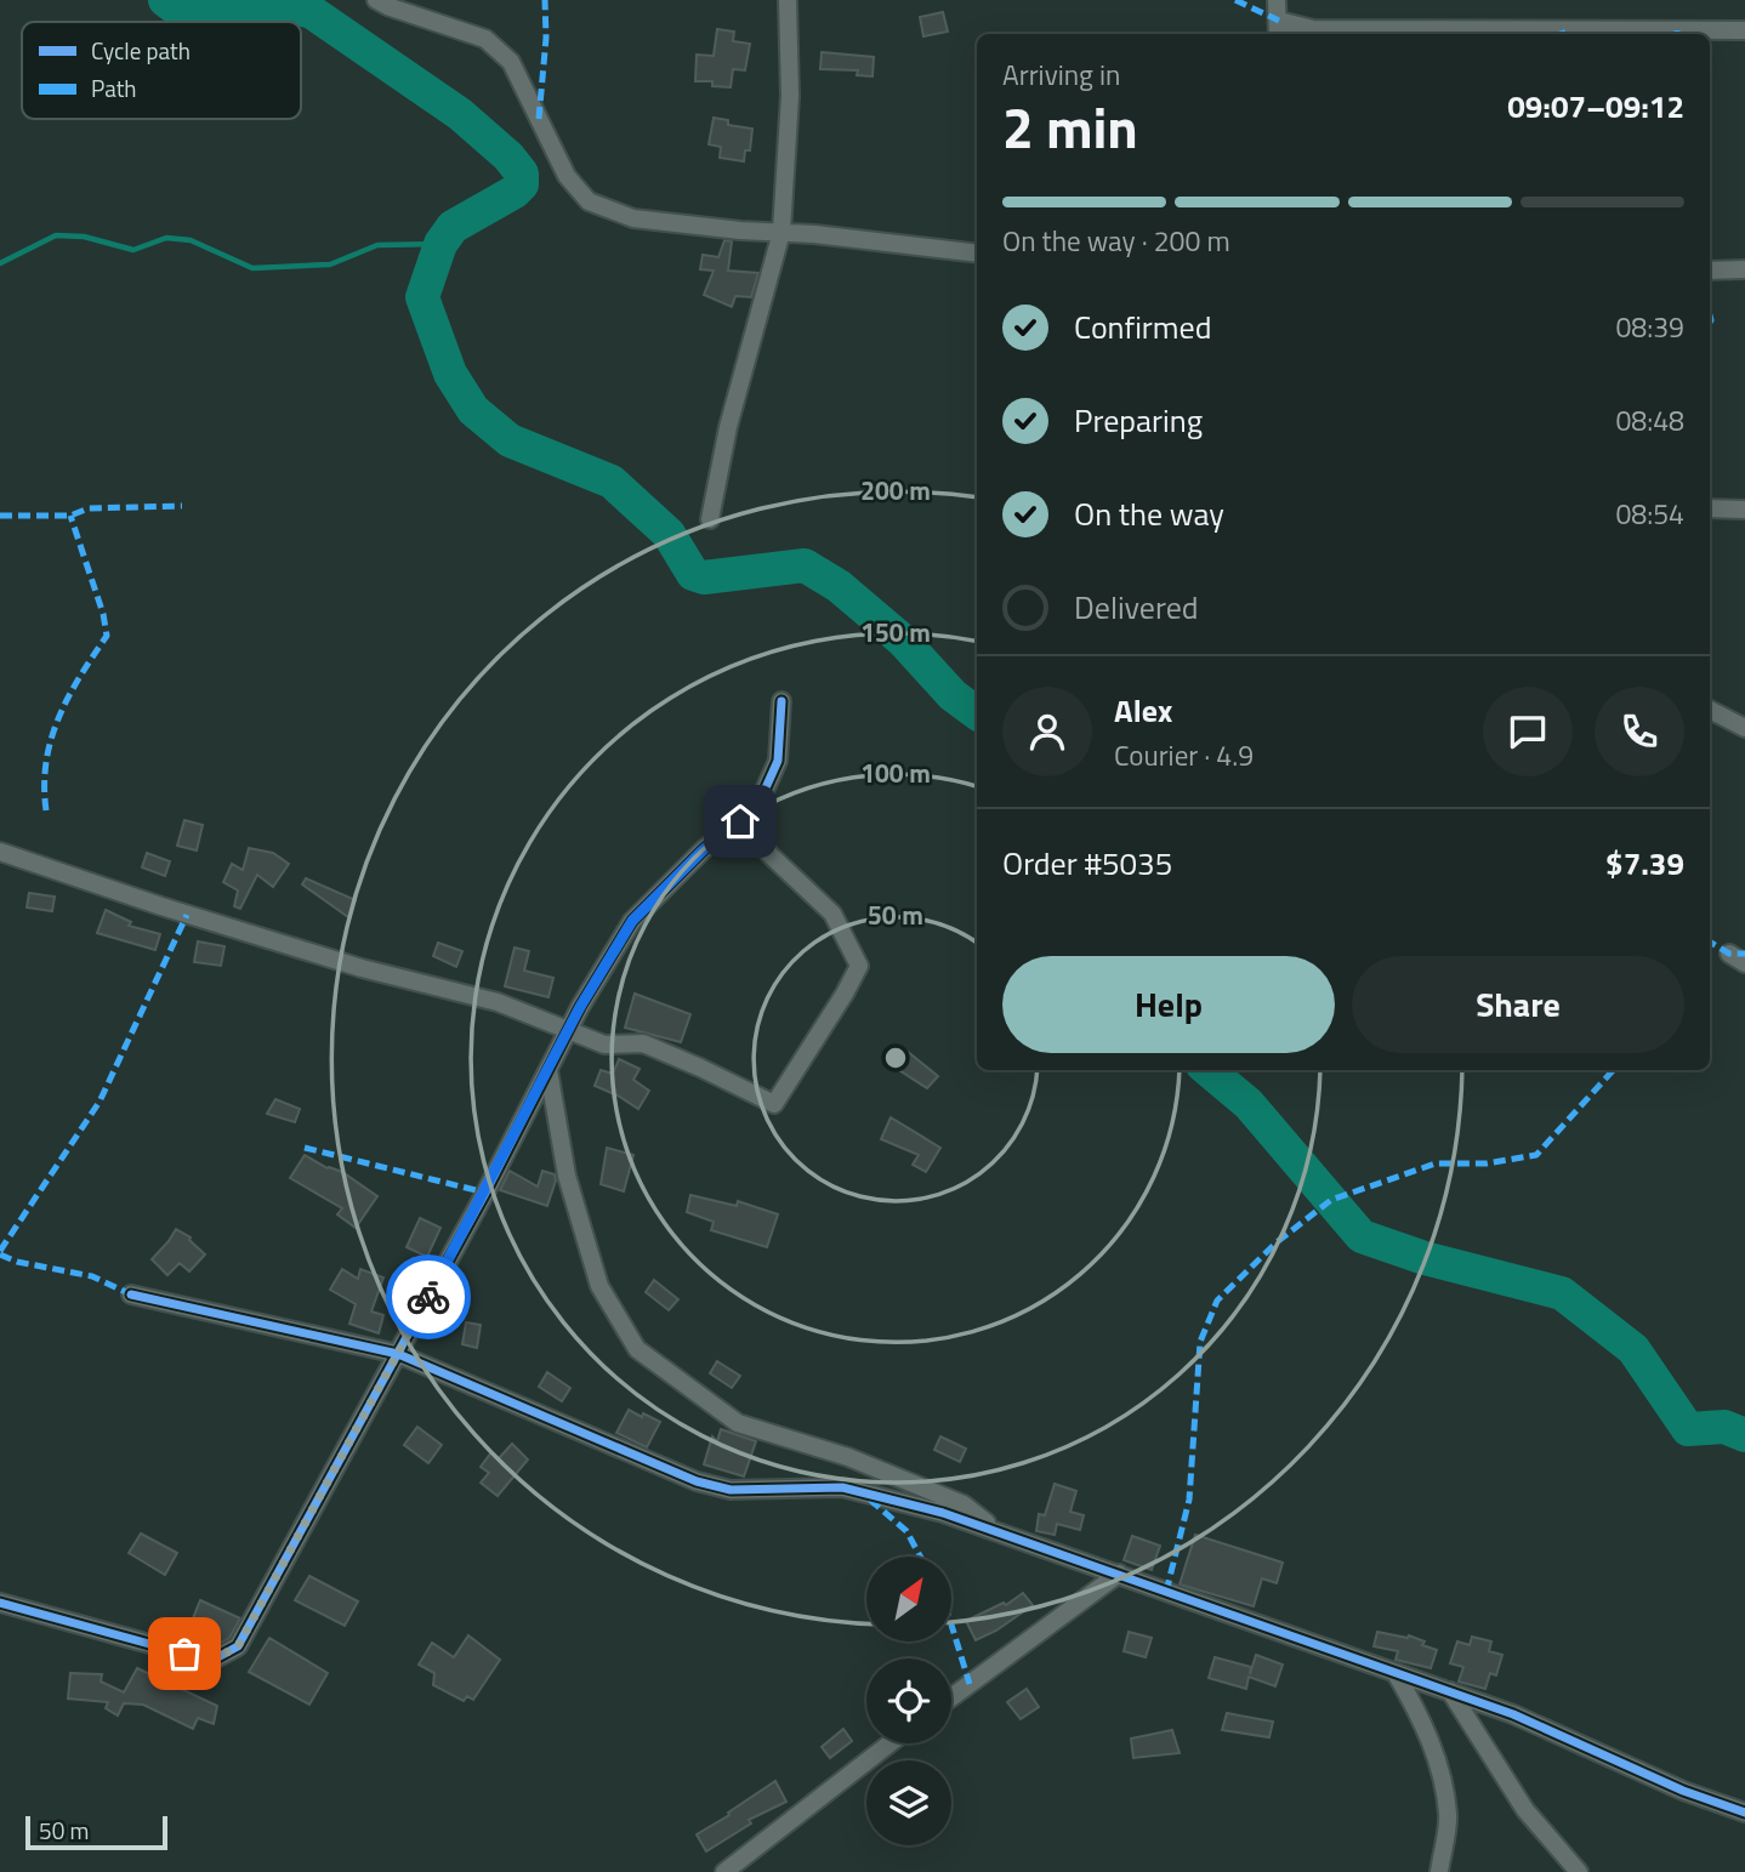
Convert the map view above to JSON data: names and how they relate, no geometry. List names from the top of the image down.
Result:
{
  "legend": ["Cycle path", "Path"],
  "scale_bar": "50 m",
  "north": "top right",
  "page": {
    "heading": ["2 min", "Arriving in", "09:07–09:12"],
    "panel": [
      "Alex",
      "Courier · 4.9",
      "Order #5035",
      "$7.39"
    ],
    "bar": "On the way · 200 m",
    "list": [
      ["Confirmed", "08:39"],
      ["Preparing", "08:48"],
      ["On the way", "08:54"],
      "Delivered"
    ],
    "buttons": ["Help", "Share"],
    "scale": "50 m"
  },
  "rings": [
    "200 m",
    "150 m",
    "100 m",
    "50 m"
  ]
}
